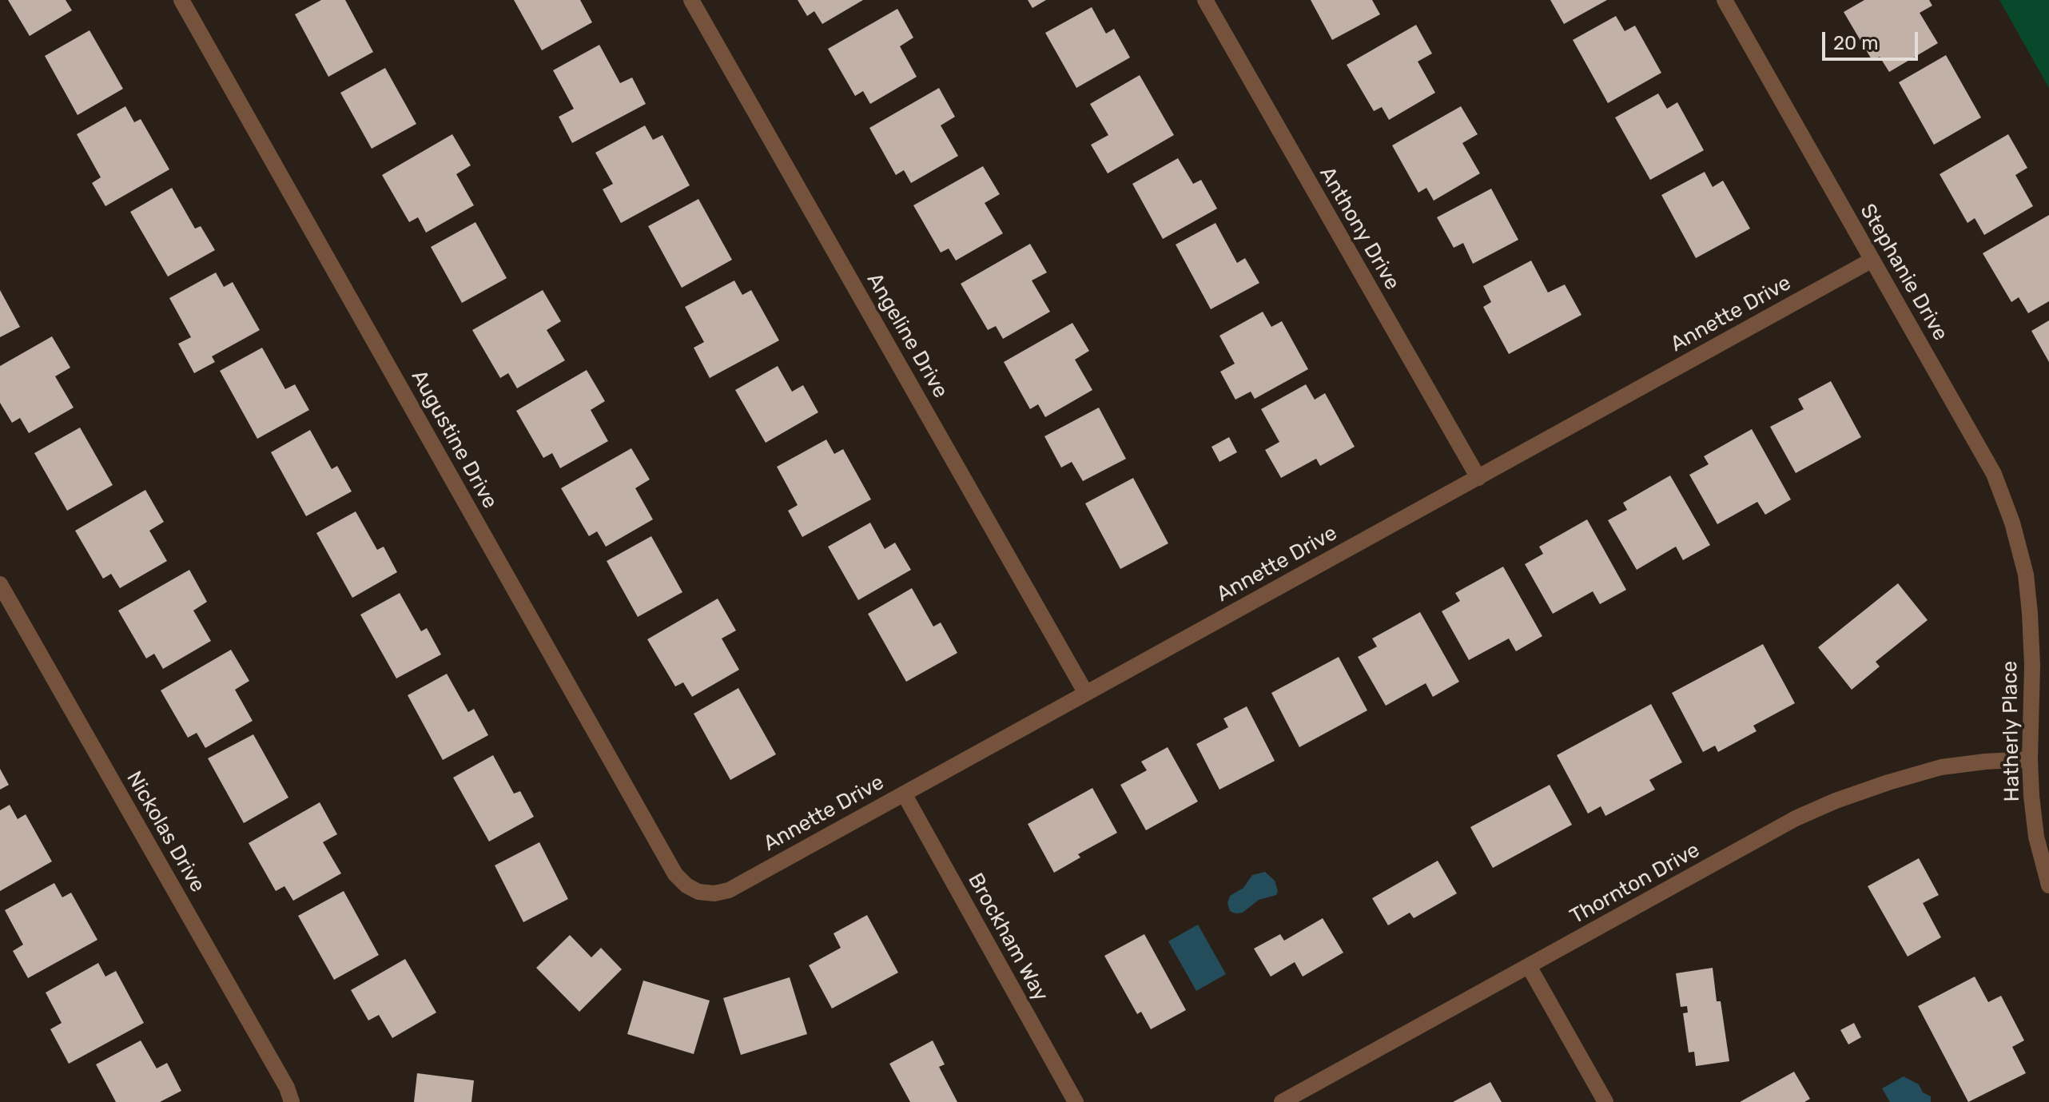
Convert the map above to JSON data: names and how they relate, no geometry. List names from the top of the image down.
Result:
{
  "streets": {
    "street": [
      "Anthony Drive",
      "Stephanie Drive",
      "Annette Drive",
      "Angeline Drive",
      "Augustine Drive",
      "Hatherly Place",
      "Nickolas Drive",
      "Thornton Drive",
      "Brockham Way"
    ]
  },
  "crossings": [
    ["Anthony Drive", "Annette Drive"],
    ["Stephanie Drive", "Annette Drive"],
    ["Stephanie Drive", "Hatherly Place"],
    ["Annette Drive", "Angeline Drive"],
    ["Annette Drive", "Augustine Drive"],
    ["Annette Drive", "Brockham Way"],
    ["Hatherly Place", "Thornton Drive"]
  ],
  "scale_bar": "20 m"
}
